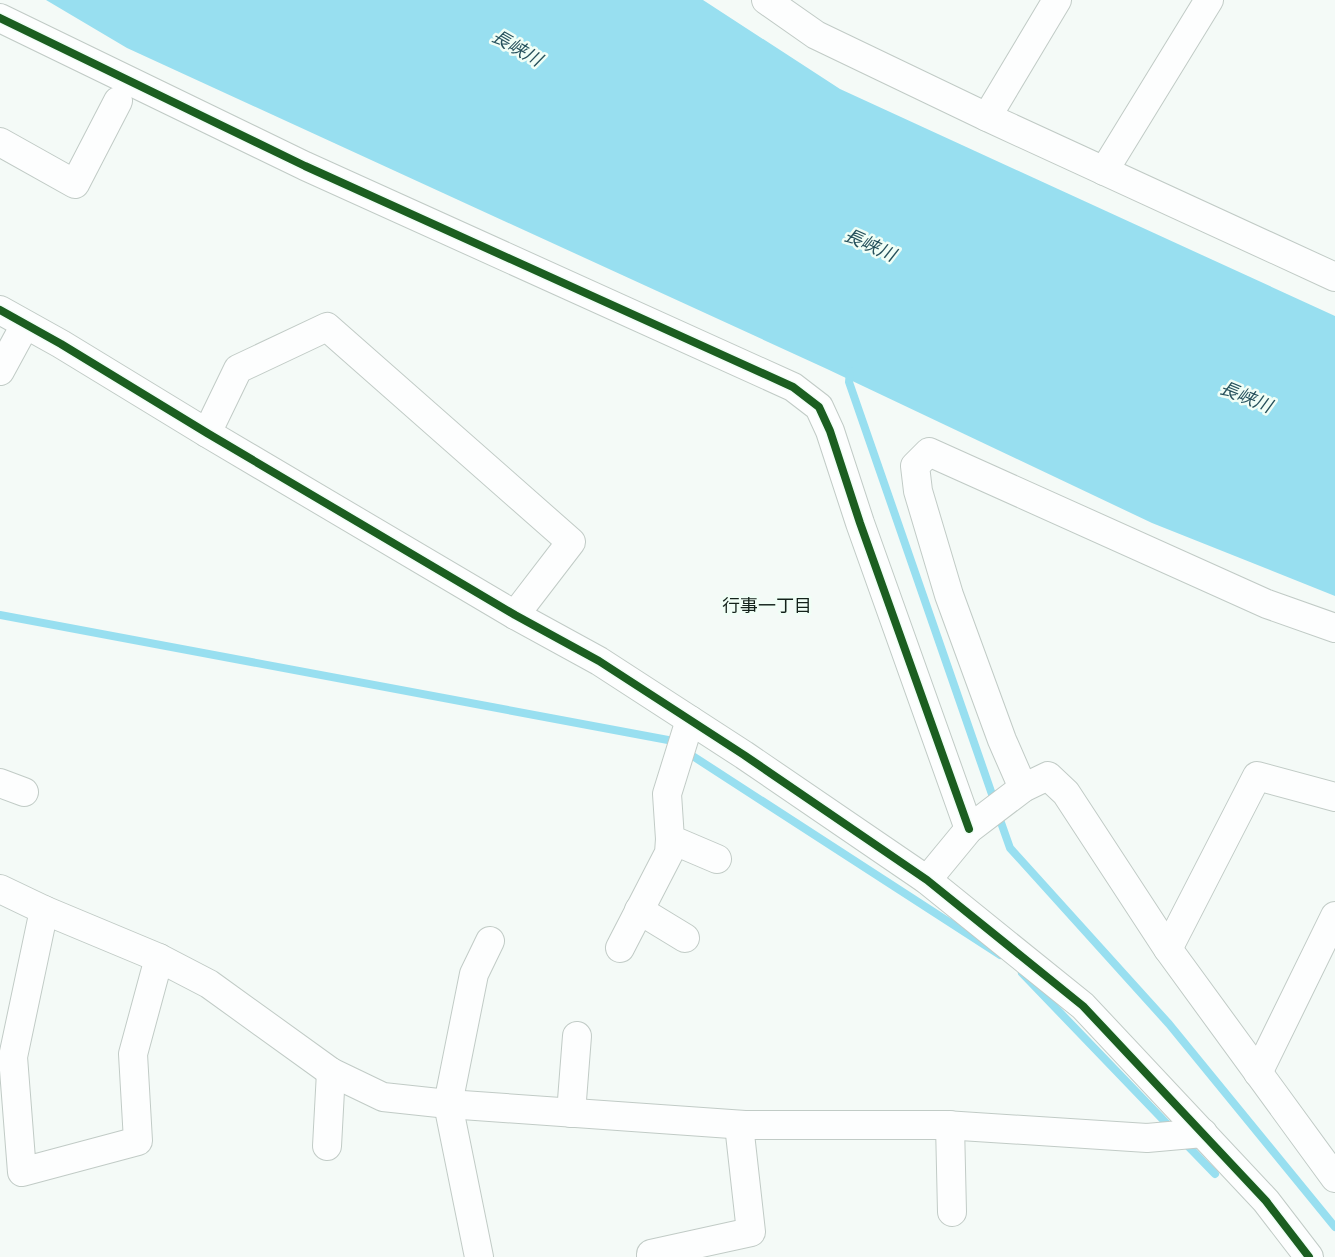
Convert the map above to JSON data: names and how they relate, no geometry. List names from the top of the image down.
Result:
{
  "districts": ["行事一丁目"],
  "water": ["長峡川"]
}
